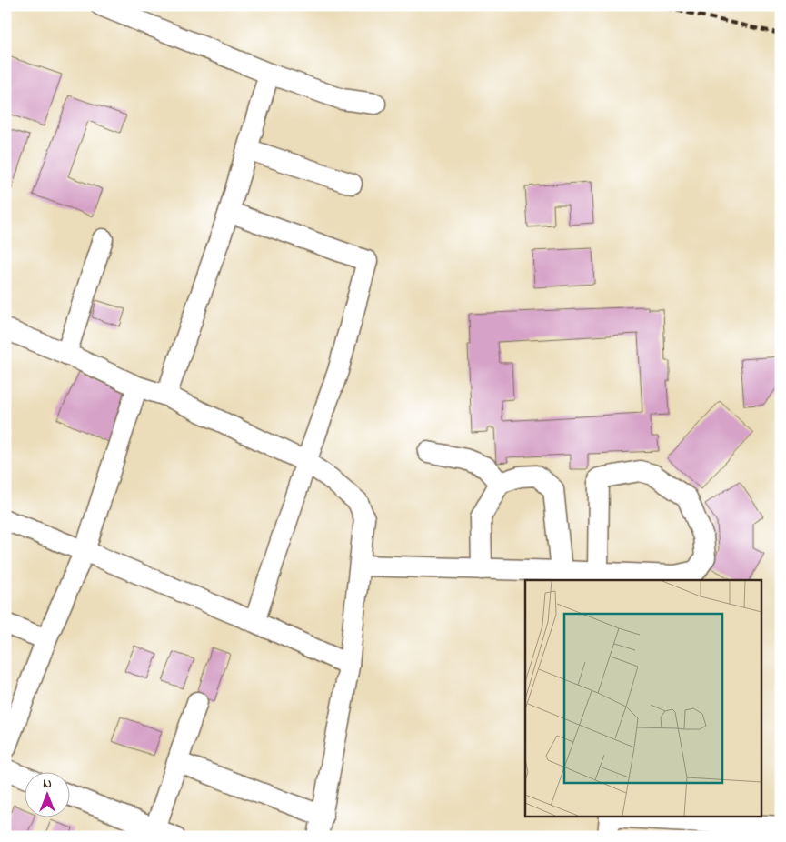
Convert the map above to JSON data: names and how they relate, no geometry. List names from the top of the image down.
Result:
{
  "north": "top"
}
